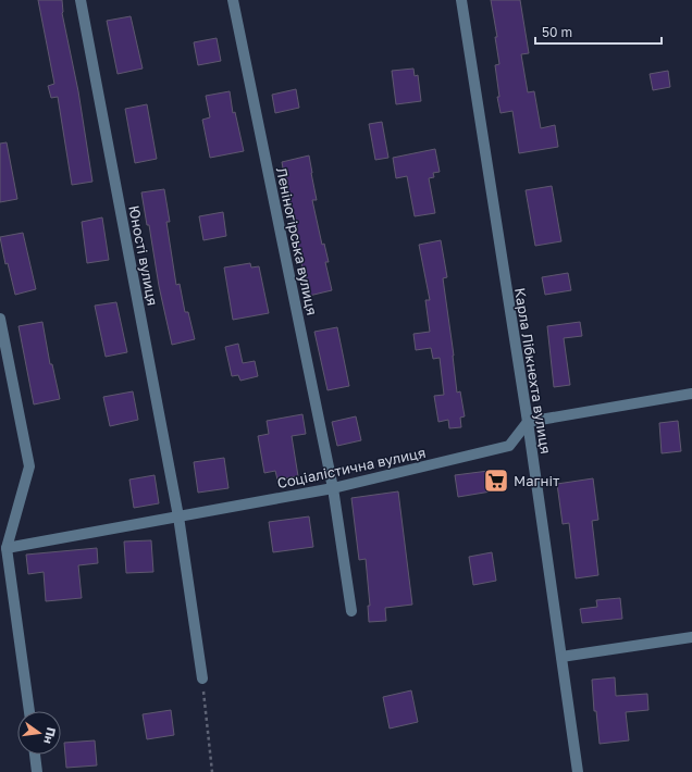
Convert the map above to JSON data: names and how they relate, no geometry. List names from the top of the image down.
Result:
{
  "streets": {
    "street": [
      "Леніногірська вулиця",
      "Юності вулиця",
      "Карла Лібкнехта вулиця",
      "Соціалістична вулиця"
    ]
  },
  "crossings": [
    ["Леніногірська вулиця", "Соціалістична вулиця"],
    ["Юності вулиця", "Соціалістична вулиця"],
    ["Карла Лібкнехта вулиця", "Соціалістична вулиця"]
  ],
  "places": {
    "supermarket": ["Магніт"]
  },
  "scale_bar": "50 m",
  "north": "right"
}
